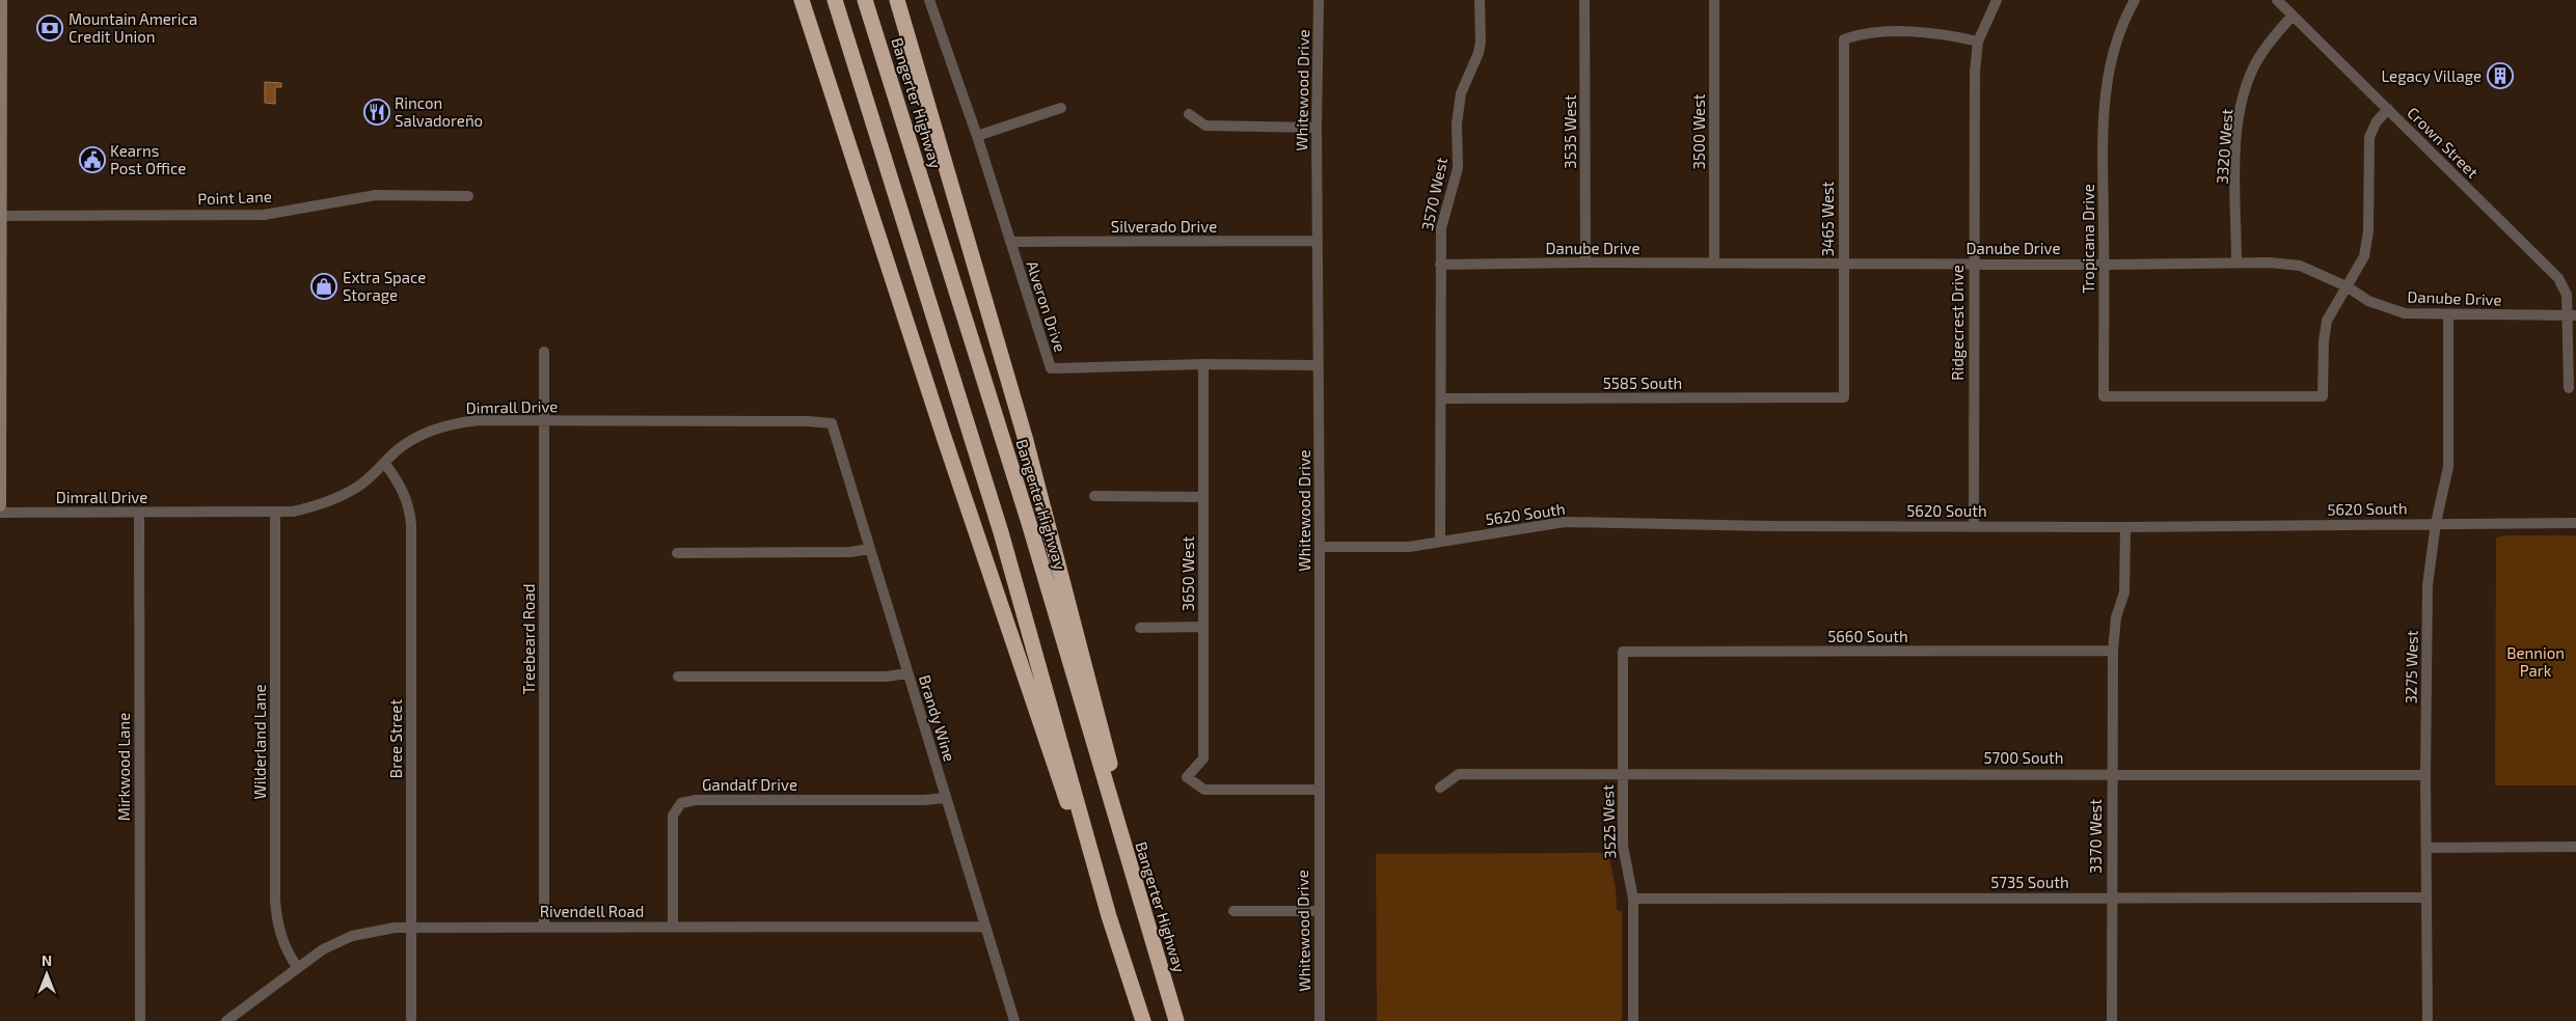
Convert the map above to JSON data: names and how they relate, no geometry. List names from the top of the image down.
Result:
{
  "streets": {
    "highway": ["Bangerter Highway"],
    "street": [
      "Whitewood Drive",
      "3535 West",
      "3500 West",
      "Crown Street",
      "3320 West",
      "3570 West",
      "Point Lane",
      "3465 West",
      "Silverado Drive",
      "Tropicana Drive",
      "Danube Drive",
      "Alveron Drive",
      "Ridgecrest Drive",
      "5585 South",
      "Dimrall Drive",
      "5620 South",
      "3650 West",
      "5660 South",
      "Treebeard Road",
      "3275 West",
      "Brandy Wine",
      "Bree Street",
      "Wilderland Lane",
      "5700 South",
      "Mirkwood Lane",
      "Gandalf Drive",
      "3525 West",
      "3370 West",
      "5735 South",
      "Rivendell Road"
    ]
  },
  "crossings": [
    ["Whitewood Drive", "Silverado Drive"],
    ["Whitewood Drive", "Alveron Drive"],
    ["Whitewood Drive", "5620 South"],
    ["Whitewood Drive", "3650 West"],
    ["3535 West", "Danube Drive"],
    ["3500 West", "Danube Drive"],
    ["Crown Street", "3320 West"],
    ["Crown Street", "Danube Drive"],
    ["3320 West", "Danube Drive"],
    ["3570 West", "Danube Drive"],
    ["3570 West", "5585 South"],
    ["3570 West", "5620 South"],
    ["3465 West", "Danube Drive"],
    ["3465 West", "Ridgecrest Drive"],
    ["3465 West", "5585 South"],
    ["Silverado Drive", "Alveron Drive"],
    ["Tropicana Drive", "Danube Drive"],
    ["Danube Drive", "Ridgecrest Drive"],
    ["Danube Drive", "3275 West"],
    ["Alveron Drive", "3650 West"],
    ["Ridgecrest Drive", "5620 South"],
    ["Dimrall Drive", "Treebeard Road"],
    ["Dimrall Drive", "Brandy Wine"],
    ["Dimrall Drive", "Bree Street"],
    ["Dimrall Drive", "Wilderland Lane"],
    ["Dimrall Drive", "Mirkwood Lane"],
    ["5620 South", "3275 West"],
    ["5620 South", "3370 West"],
    ["5660 South", "3525 West"],
    ["5660 South", "3370 West"],
    ["Treebeard Road", "Rivendell Road"],
    ["3275 West", "5700 South"],
    ["3275 West", "5735 South"],
    ["Brandy Wine", "Gandalf Drive"],
    ["Brandy Wine", "Rivendell Road"],
    ["Bree Street", "Rivendell Road"],
    ["Wilderland Lane", "Rivendell Road"],
    ["5700 South", "3525 West"],
    ["5700 South", "3370 West"],
    ["Gandalf Drive", "Rivendell Road"],
    ["3525 West", "5735 South"],
    ["3370 West", "5735 South"]
  ],
  "parks": ["Bennion Park"],
  "places": {
    "bank": ["Mountain America Credit Union"],
    "building": ["Legacy Village"],
    "restaurant": ["Rincon Salvadoreño"],
    "public building": ["Kearns Post Office"],
    "shop": ["Extra Space Storage"]
  },
  "north": "top"
}
